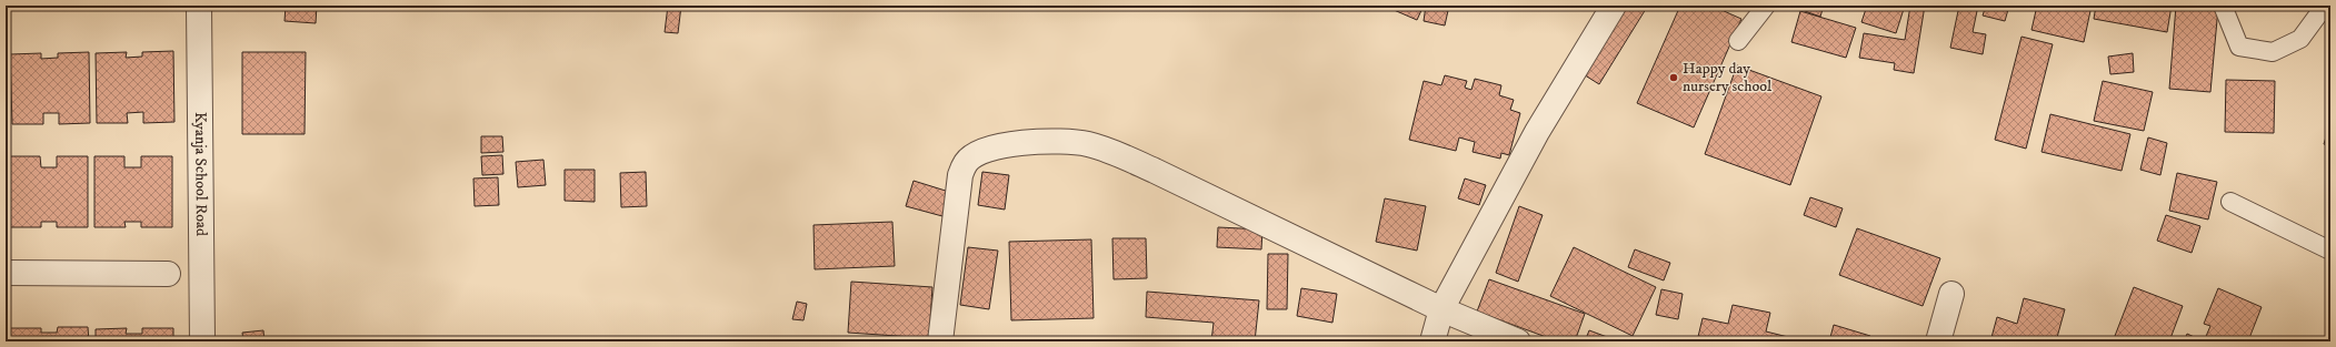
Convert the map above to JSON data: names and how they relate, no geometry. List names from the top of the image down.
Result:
{
  "streets": {
    "street": ["Kyanja School Road"]
  },
  "places": ["Happy day nursery school"]
}
